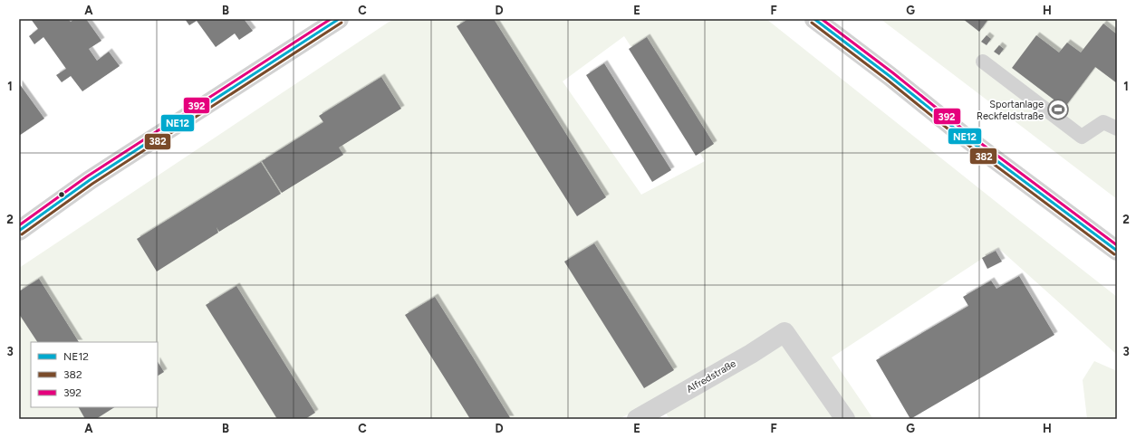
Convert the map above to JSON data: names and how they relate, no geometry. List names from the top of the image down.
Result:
{
  "streets": {
    "street": ["Alfredstraße"]
  },
  "places": {
    "sports": ["Sportanlage Reckfeldstraße"]
  },
  "lines": ["transit line NE12", "transit line 392", "transit line 382"],
  "legend": ["NE12", "382", "392"],
  "grid": {
    "columns": [
      "A",
      "B",
      "C",
      "D",
      "E",
      "F",
      "G",
      "H"
    ],
    "rows": ["1", "2", "3"]
  }
}
